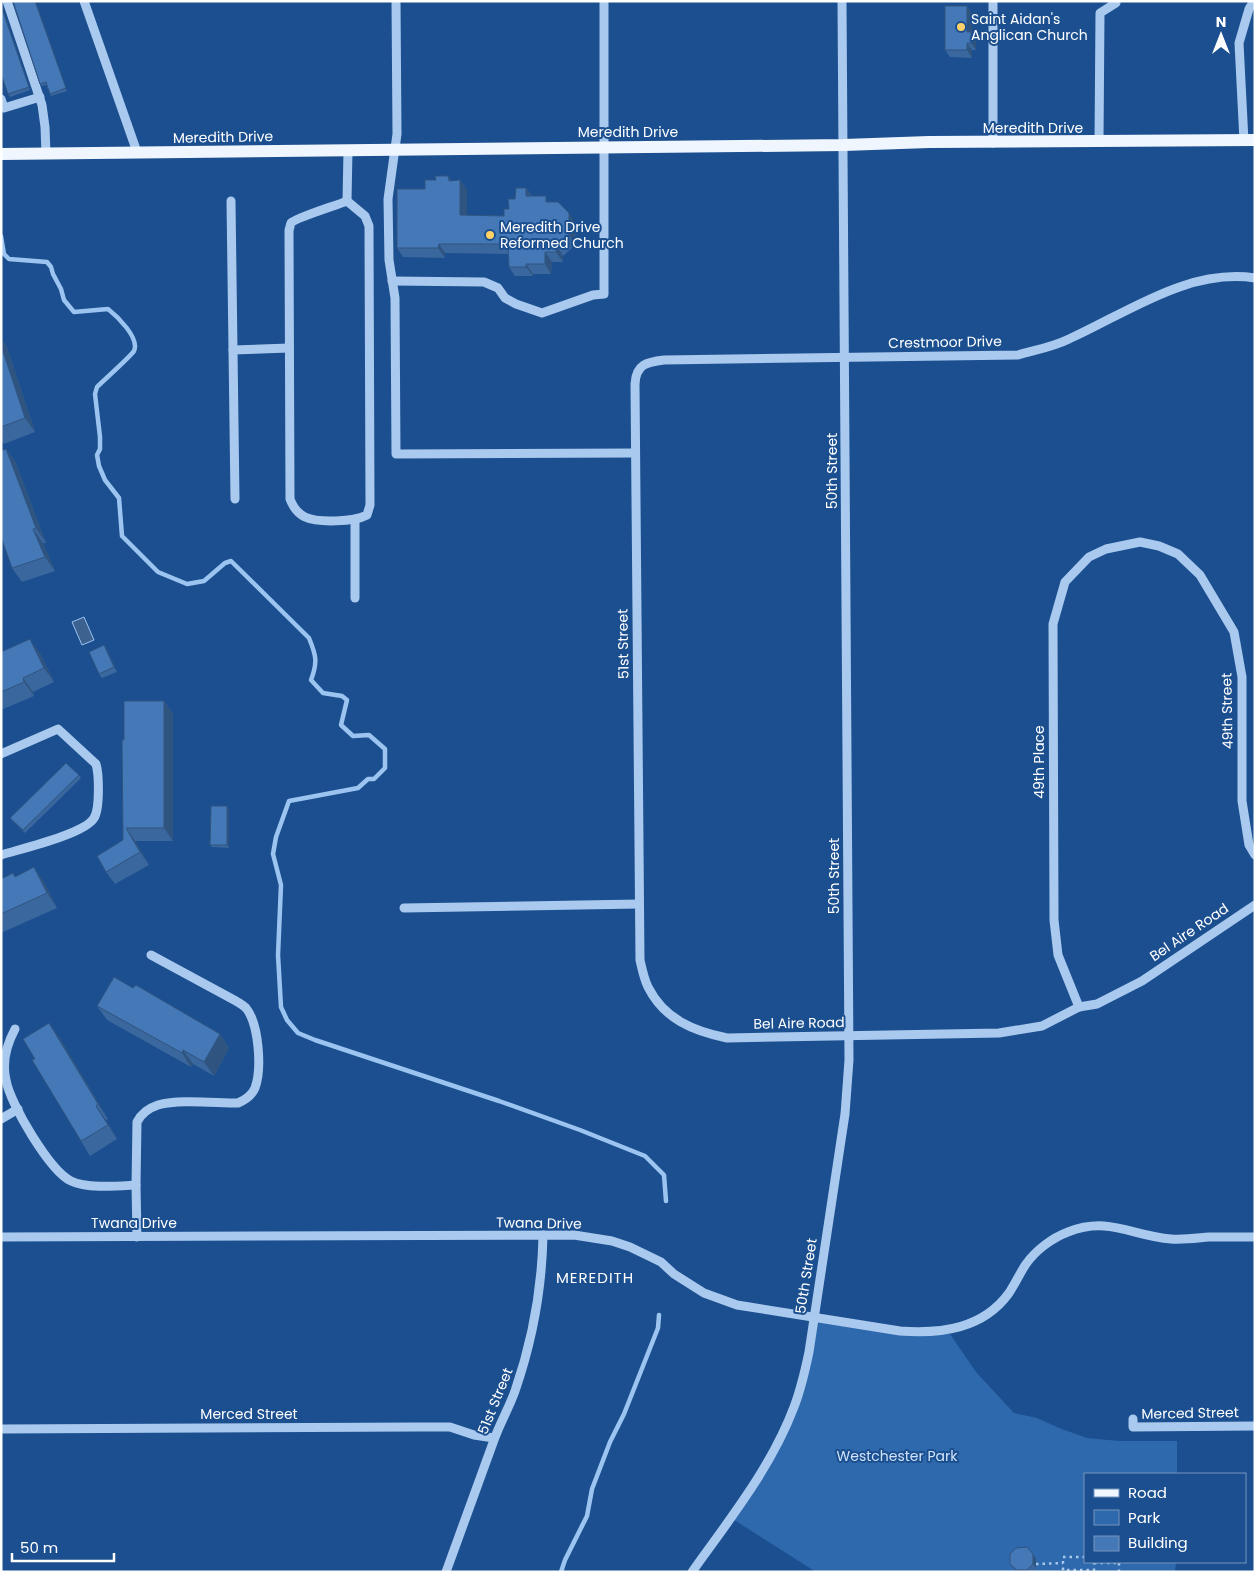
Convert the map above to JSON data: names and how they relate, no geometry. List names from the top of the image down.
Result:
{
  "streets": {
    "main road": ["Meredith Drive"],
    "street": [
      "Crestmoor Drive",
      "50th Street",
      "51st Street",
      "49th Street",
      "49th Place",
      "Bel Aire Road",
      "Twana Drive",
      "Merced Street"
    ]
  },
  "crossings": [
    ["Meredith Drive", "50th Street"],
    ["Crestmoor Drive", "50th Street"],
    ["Crestmoor Drive", "51st Street"],
    ["50th Street", "Bel Aire Road"],
    ["50th Street", "Twana Drive"],
    ["51st Street", "Bel Aire Road"],
    ["51st Street", "Twana Drive"],
    ["51st Street", "Merced Street"],
    ["49th Street", "49th Place"],
    ["49th Place", "Bel Aire Road"]
  ],
  "districts": ["MEREDITH"],
  "parks": ["Westchester Park"],
  "places": ["Saint Aidan's Anglican Church", "Meredith Drive Reformed Church"],
  "legend": ["Road", "Park", "Building"],
  "scale_bar": "50 m",
  "north": "top"
}
